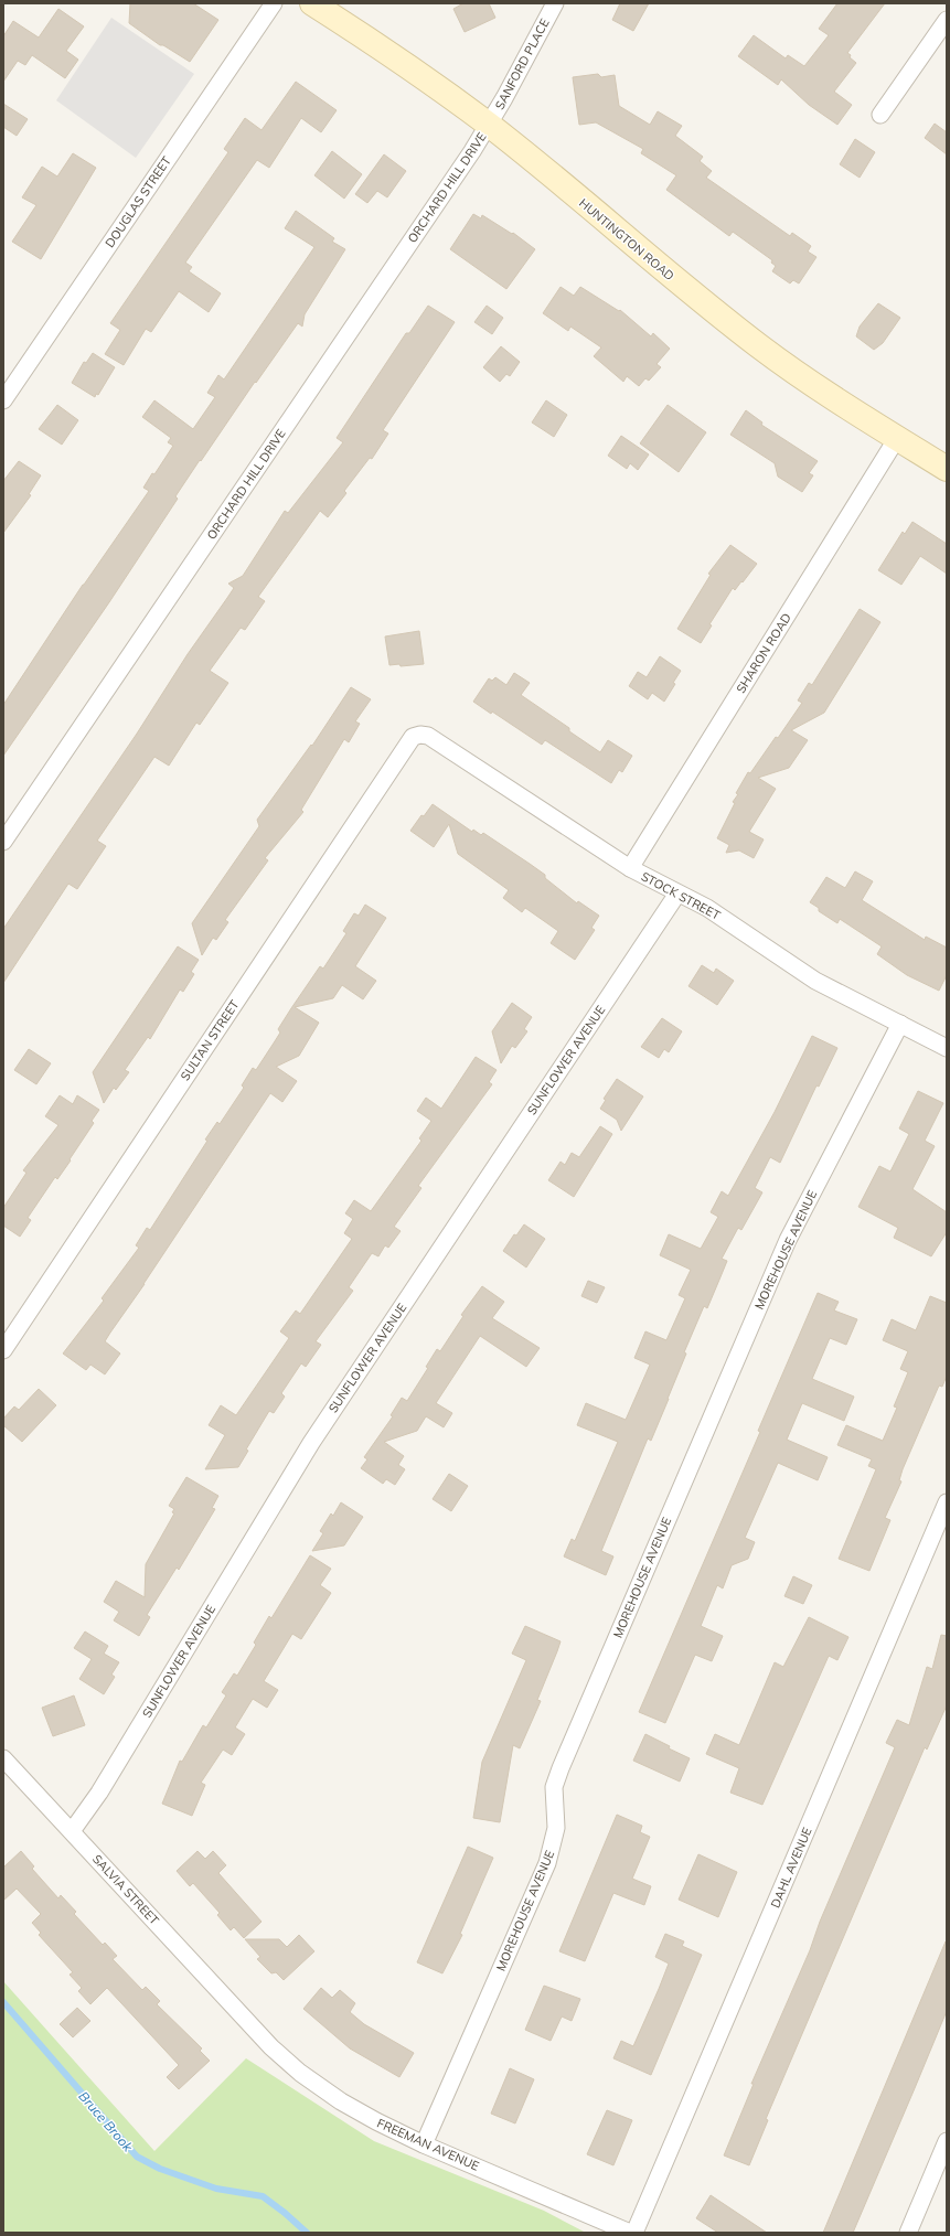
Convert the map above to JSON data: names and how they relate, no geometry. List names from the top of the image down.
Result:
{
  "streets": {
    "main road": ["HUNTINGTON ROAD"],
    "street": [
      "SANFORD PLACE",
      "ORCHARD HILL DRIVE",
      "DOUGLAS STREET",
      "SHARON ROAD",
      "STOCK STREET",
      "SULTAN STREET",
      "SUNFLOWER AVENUE",
      "MOREHOUSE AVENUE",
      "DAHL AVENUE",
      "SALVIA STREET",
      "FREEMAN AVENUE"
    ]
  },
  "crossings": [
    ["SANFORD PLACE", "ORCHARD HILL DRIVE"],
    ["SANFORD PLACE", "HUNTINGTON ROAD"],
    ["ORCHARD HILL DRIVE", "HUNTINGTON ROAD"],
    ["HUNTINGTON ROAD", "SHARON ROAD"],
    ["SHARON ROAD", "STOCK STREET"],
    ["STOCK STREET", "SULTAN STREET"],
    ["STOCK STREET", "SUNFLOWER AVENUE"],
    ["STOCK STREET", "MOREHOUSE AVENUE"],
    ["SUNFLOWER AVENUE", "SALVIA STREET"],
    ["MOREHOUSE AVENUE", "FREEMAN AVENUE"],
    ["SALVIA STREET", "FREEMAN AVENUE"]
  ],
  "water": ["Bruce Brook"]
}
